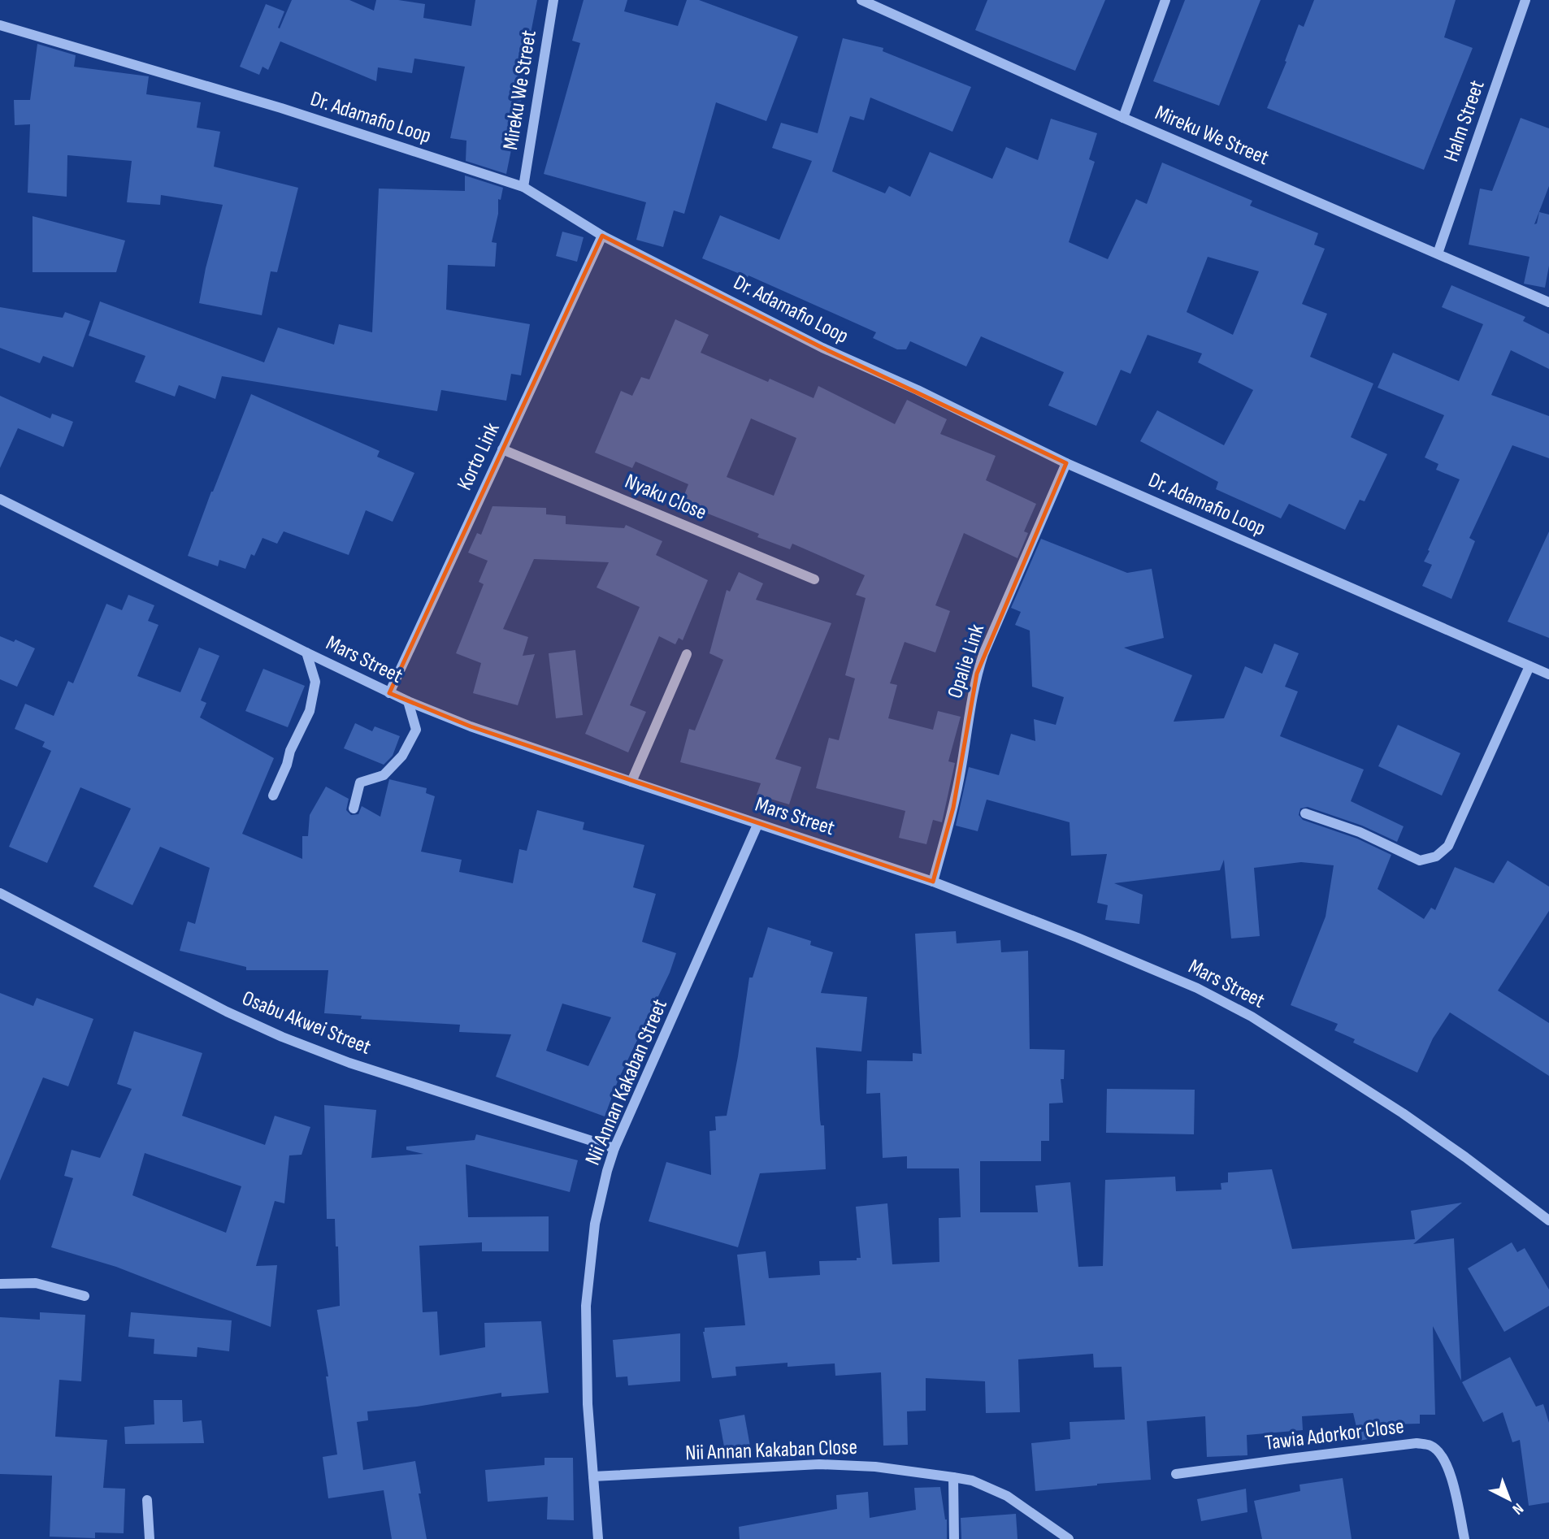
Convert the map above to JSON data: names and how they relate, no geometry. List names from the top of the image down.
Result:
{
  "streets": {
    "street": [
      "Mireku We Street",
      "Dr. Adamafio Loop",
      "Halm Street",
      "Korto Link",
      "Nyaku Close",
      "Mars Street",
      "Opalie Link",
      "Osabu Akwei Street",
      "Nii Annan Kakaban Street",
      "Tawia Adorkor Close",
      "Nii Annan Kakaban Close"
    ]
  },
  "crossings": [
    ["Mireku We Street", "Dr. Adamafio Loop"],
    ["Mireku We Street", "Halm Street"],
    ["Dr. Adamafio Loop", "Korto Link"],
    ["Dr. Adamafio Loop", "Opalie Link"],
    ["Korto Link", "Nyaku Close"],
    ["Korto Link", "Mars Street"],
    ["Mars Street", "Opalie Link"],
    ["Mars Street", "Nii Annan Kakaban Street"],
    ["Osabu Akwei Street", "Nii Annan Kakaban Street"],
    ["Nii Annan Kakaban Street", "Nii Annan Kakaban Close"]
  ],
  "north": "bottom right"
}
